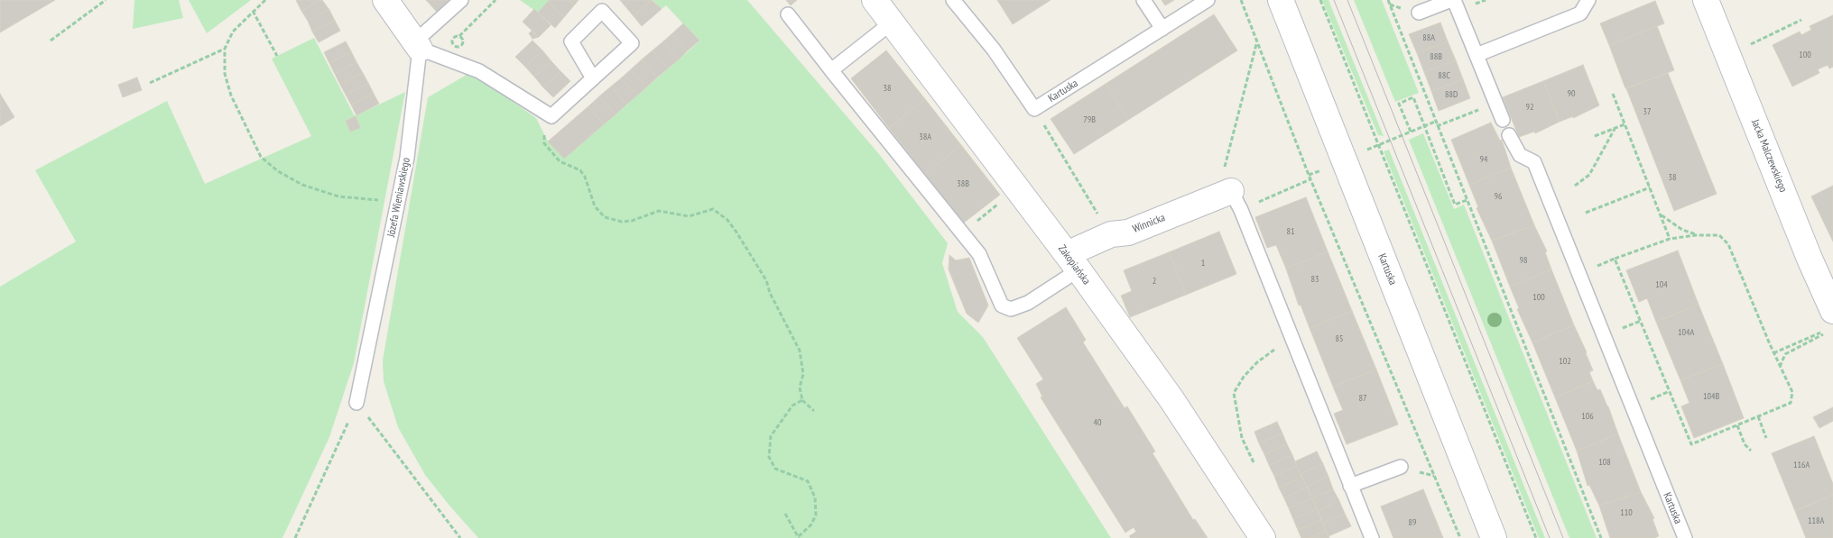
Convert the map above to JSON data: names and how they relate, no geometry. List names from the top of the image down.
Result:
{
  "streets": {
    "street": [
      "Kartuska",
      "Jacka Malczewskiego",
      "Winnicka",
      "Zakopiańska"
    ],
    "lane": ["Józefa Wieniawskiego"]
  },
  "crossings": [
    ["Winnicka", "Zakopiańska"]
  ],
  "house_numbers": [
    "88A",
    "100",
    "88B",
    "88C",
    "38",
    "90",
    "88D",
    "92",
    "37",
    "79B",
    "38A",
    "94",
    "38",
    "38B",
    "96",
    "81",
    "98",
    "1",
    "83",
    "2",
    "104",
    "100",
    "104A",
    "85",
    "102",
    "104B",
    "87",
    "106",
    "40",
    "108",
    "116A",
    "110",
    "118A",
    "89"
  ]
}
